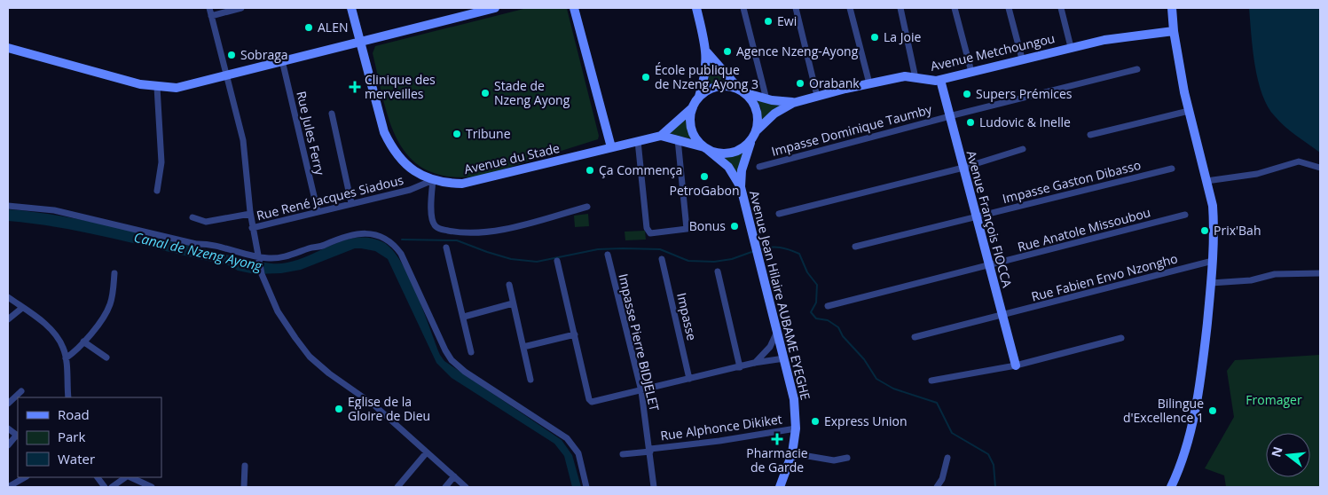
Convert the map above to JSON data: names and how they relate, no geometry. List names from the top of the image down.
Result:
{
  "streets": {
    "main road": [
      "Avenue Metchoungou",
      "Avenue du Stade",
      "Avenue François FIOCCA",
      "Avenue Jean Hilaire AUBAME EYEGHE"
    ],
    "street": [
      "Impasse Dominique Taumby",
      "Rue Jules Ferry",
      "Impasse Gaston Dibasso",
      "Rue René Jacques Siadous",
      "Rue Anatole Missoubou",
      "Rue Fabien Envo Nzongho",
      "Impasse",
      "Impasse Pierre BIDJELET",
      "Rue Alphonce Dikiket"
    ]
  },
  "crossings": [
    ["Avenue Metchoungou", "Avenue François FIOCCA"],
    ["Impasse Dominique Taumby", "Avenue François FIOCCA"],
    ["Rue Jules Ferry", "Rue René Jacques Siadous"],
    ["Avenue du Stade", "Rue René Jacques Siadous"],
    ["Impasse Gaston Dibasso", "Avenue François FIOCCA"],
    ["Avenue François FIOCCA", "Rue Anatole Missoubou"],
    ["Avenue François FIOCCA", "Rue Fabien Envo Nzongho"],
    ["Avenue Jean Hilaire AUBAME EYEGHE", "Rue Alphonce Dikiket"],
    ["Impasse Pierre BIDJELET", "Rue Alphonce Dikiket"]
  ],
  "water": ["Canal de Nzeng Ayong"],
  "parks": ["Fromager"],
  "places": {
    "other": [
      "Ewi",
      "ALEN",
      "La Joie",
      "Agence Nzeng-Ayong",
      "Sobraga",
      "École publique de Nzeng Ayong 3",
      "Orabank",
      "Stade de Nzeng Ayong",
      "Supers Prémices",
      "Ludovic & Inelle",
      "Tribune",
      "Ça Commença",
      "PetroGabon",
      "Bonus",
      "Prix'Bah",
      "Eglise de la Gloire de Dieu",
      "Bilingue d'Excellence 1",
      "Express Union"
    ],
    "health": ["Clinique des merveilles", "Pharmacie de Garde"]
  },
  "legend": ["Road", "Park", "Water"],
  "north": "left"
}
